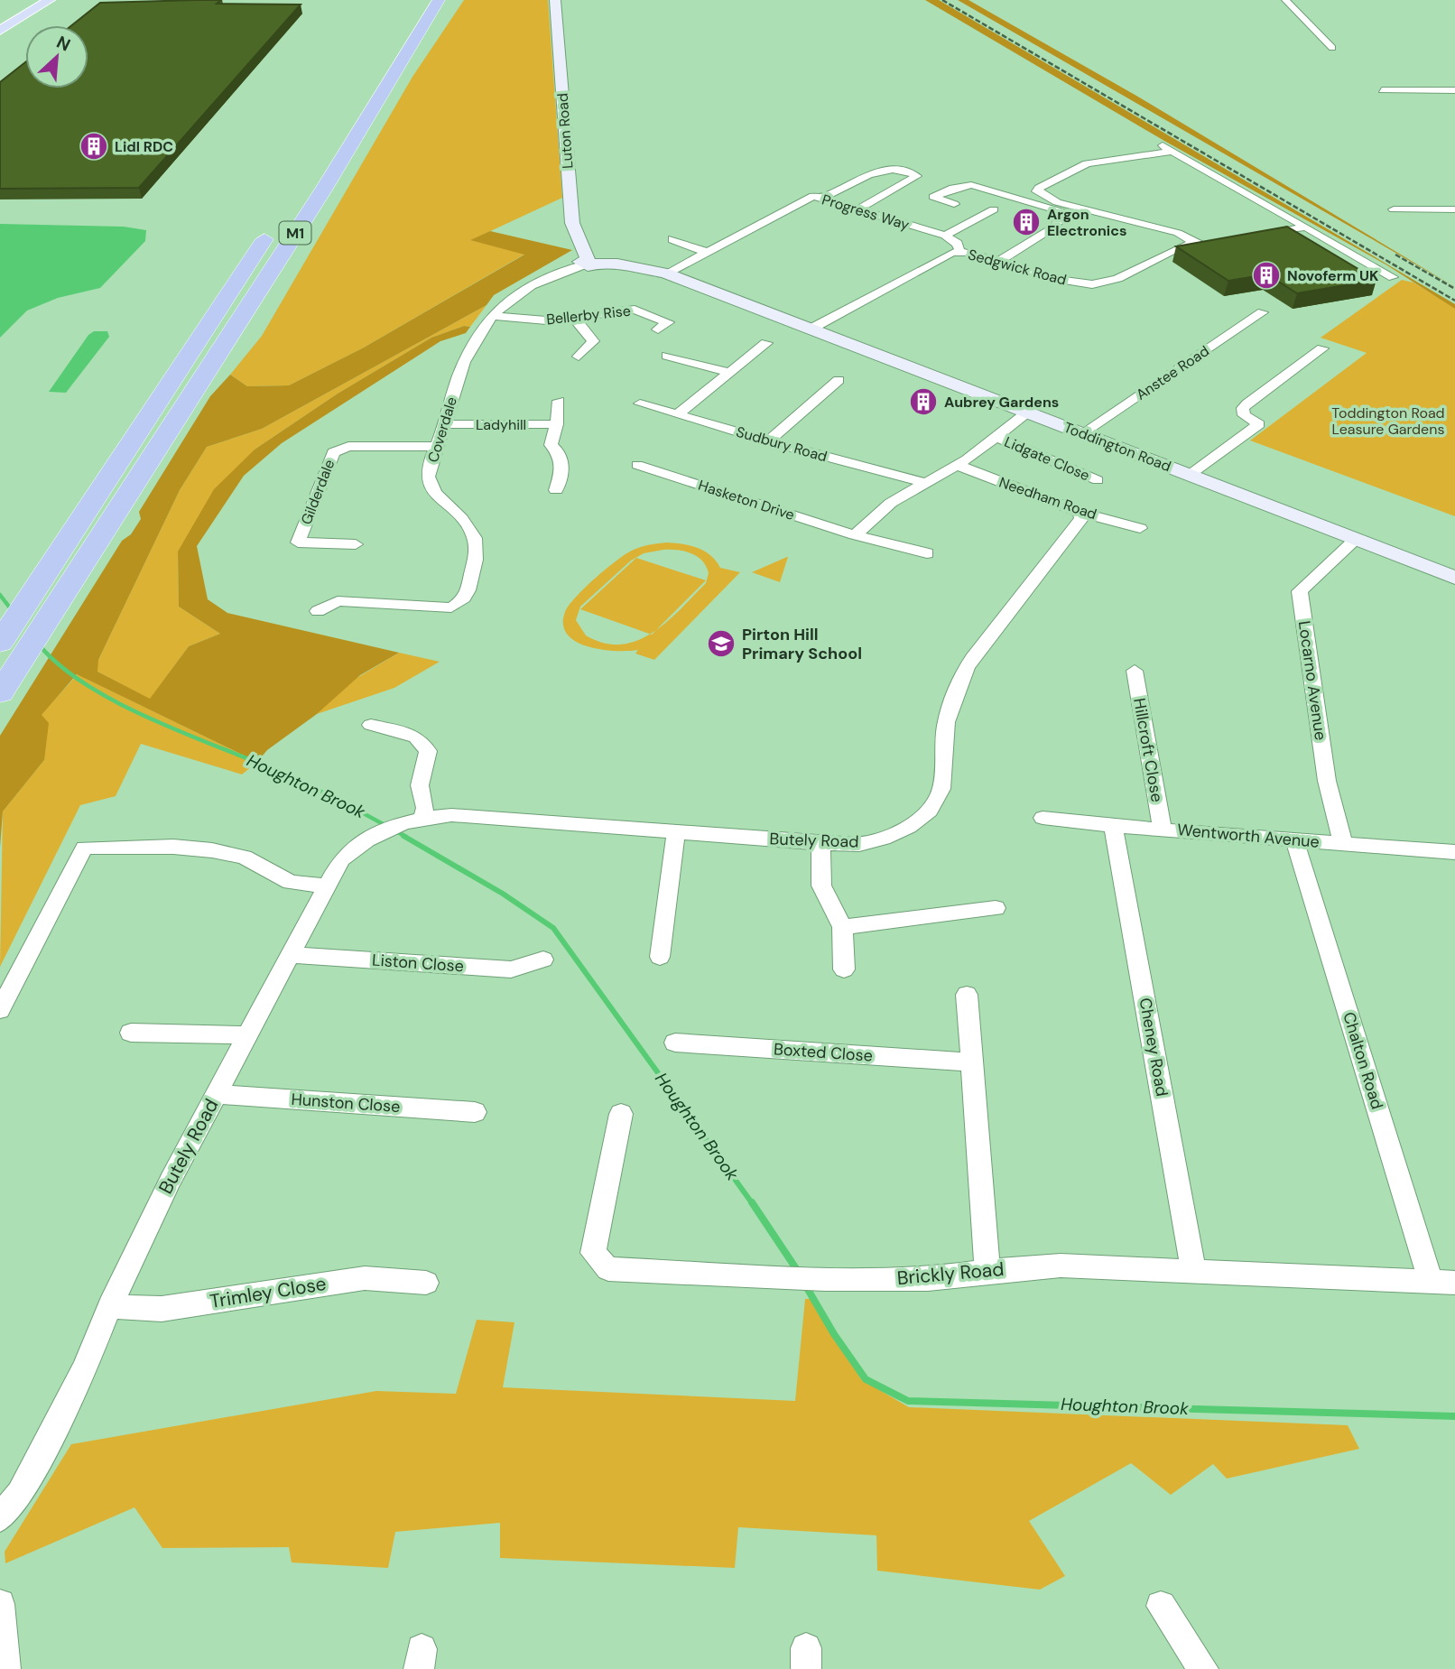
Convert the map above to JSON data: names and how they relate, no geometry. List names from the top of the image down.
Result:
{
  "streets": {
    "highway": ["M1"],
    "main road": ["Luton Road", "Toddington Road"],
    "street": [
      "Progress Way",
      "Sedgwick Road",
      "Bellerby Rise",
      "Anstee Road",
      "Ladyhill",
      "Coverdale",
      "Sudbury Road",
      "Lidgate Close",
      "Gilderdale",
      "Needham Road",
      "Hasketon Drive",
      "Locarno Avenue",
      "Hillcroft Close",
      "Wentworth Avenue",
      "Butely Road",
      "Liston Close",
      "Cheney Road",
      "Boxted Close",
      "Chalton Road",
      "Hunston Close",
      "Brickly Road",
      "Trimley Close"
    ]
  },
  "crossings": [
    ["Luton Road", "Coverdale"],
    ["Luton Road", "Toddington Road"],
    ["Progress Way", "Sedgwick Road"],
    ["Progress Way", "Toddington Road"],
    ["Sedgwick Road", "Toddington Road"],
    ["Bellerby Rise", "Coverdale"],
    ["Anstee Road", "Toddington Road"],
    ["Ladyhill", "Coverdale"],
    ["Coverdale", "Toddington Road"],
    ["Coverdale", "Gilderdale"],
    ["Toddington Road", "Locarno Avenue"],
    ["Needham Road", "Butely Road"],
    ["Locarno Avenue", "Wentworth Avenue"],
    ["Hillcroft Close", "Wentworth Avenue"],
    ["Wentworth Avenue", "Cheney Road"],
    ["Wentworth Avenue", "Chalton Road"],
    ["Butely Road", "Liston Close"],
    ["Butely Road", "Hunston Close"],
    ["Butely Road", "Trimley Close"],
    ["Cheney Road", "Brickly Road"],
    ["Chalton Road", "Brickly Road"]
  ],
  "water": ["Houghton Brook"],
  "parks": ["Toddington Road Leasure Gardens"],
  "places": {
    "building": [
      "Lidl RDC",
      "Argon Electronics",
      "Novoferm UK",
      "Aubrey Gardens"
    ],
    "school or university": ["Pirton Hill Primary School"]
  },
  "north": "top right"
}
